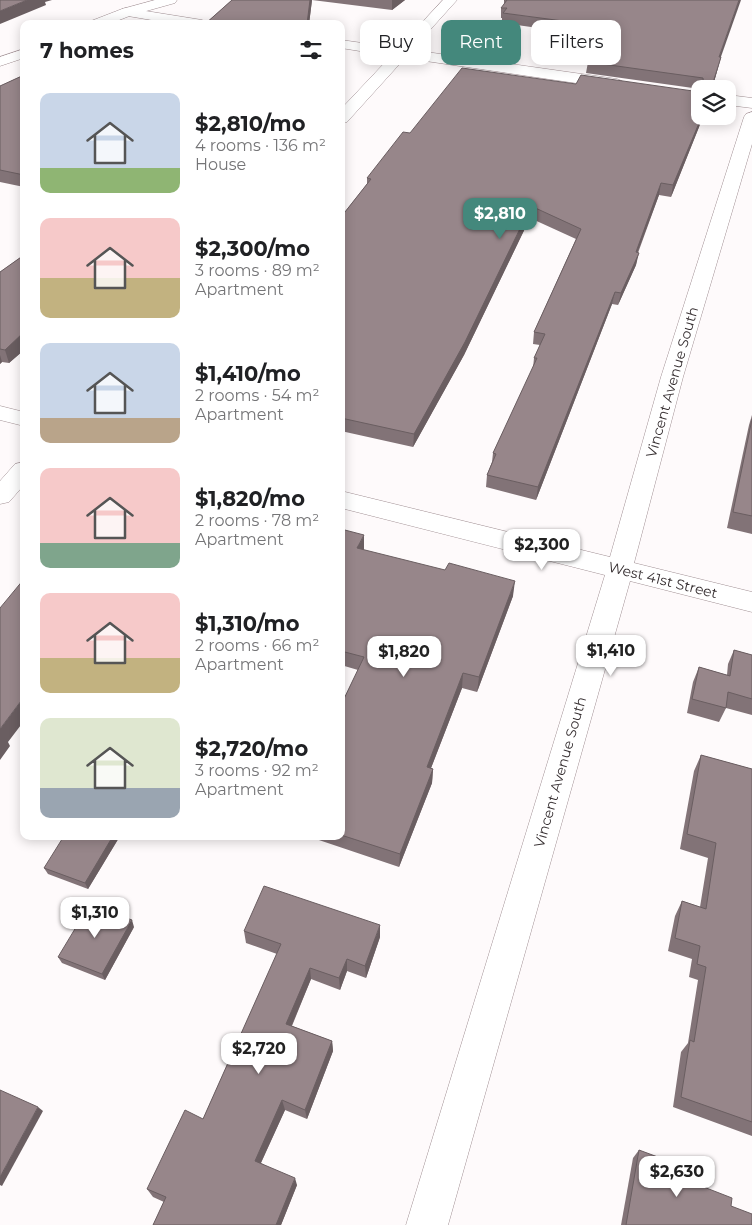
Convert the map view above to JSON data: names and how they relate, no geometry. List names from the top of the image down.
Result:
{
  "streets": {
    "street": ["Vincent Avenue South", "West 41st Street"]
  },
  "crossings": [
    ["Vincent Avenue South", "West 41st Street"]
  ],
  "page": {
    "chip": ["Buy", "Rent", "Filters"],
    "heading": "7 homes",
    "list": [
      {
        "name": "$2,810/mo",
        "note": "4 rooms · 136 m² · House"
      },
      {
        "name": "$2,300/mo",
        "note": "3 rooms · 89 m² · Apartment"
      },
      {
        "name": "$1,410/mo",
        "note": "2 rooms · 54 m² · Apartment"
      },
      {
        "name": "$1,820/mo",
        "note": "2 rooms · 78 m² · Apartment"
      },
      {
        "name": "$1,310/mo",
        "note": "2 rooms · 66 m² · Apartment"
      },
      {
        "name": "$2,720/mo",
        "note": "3 rooms · 92 m² · Apartment"
      }
    ],
    "price": [
      "$2,810",
      "$2,300",
      "$1,410",
      "$1,820",
      "$1,310",
      "$2,720",
      "$2,630"
    ]
  }
}
